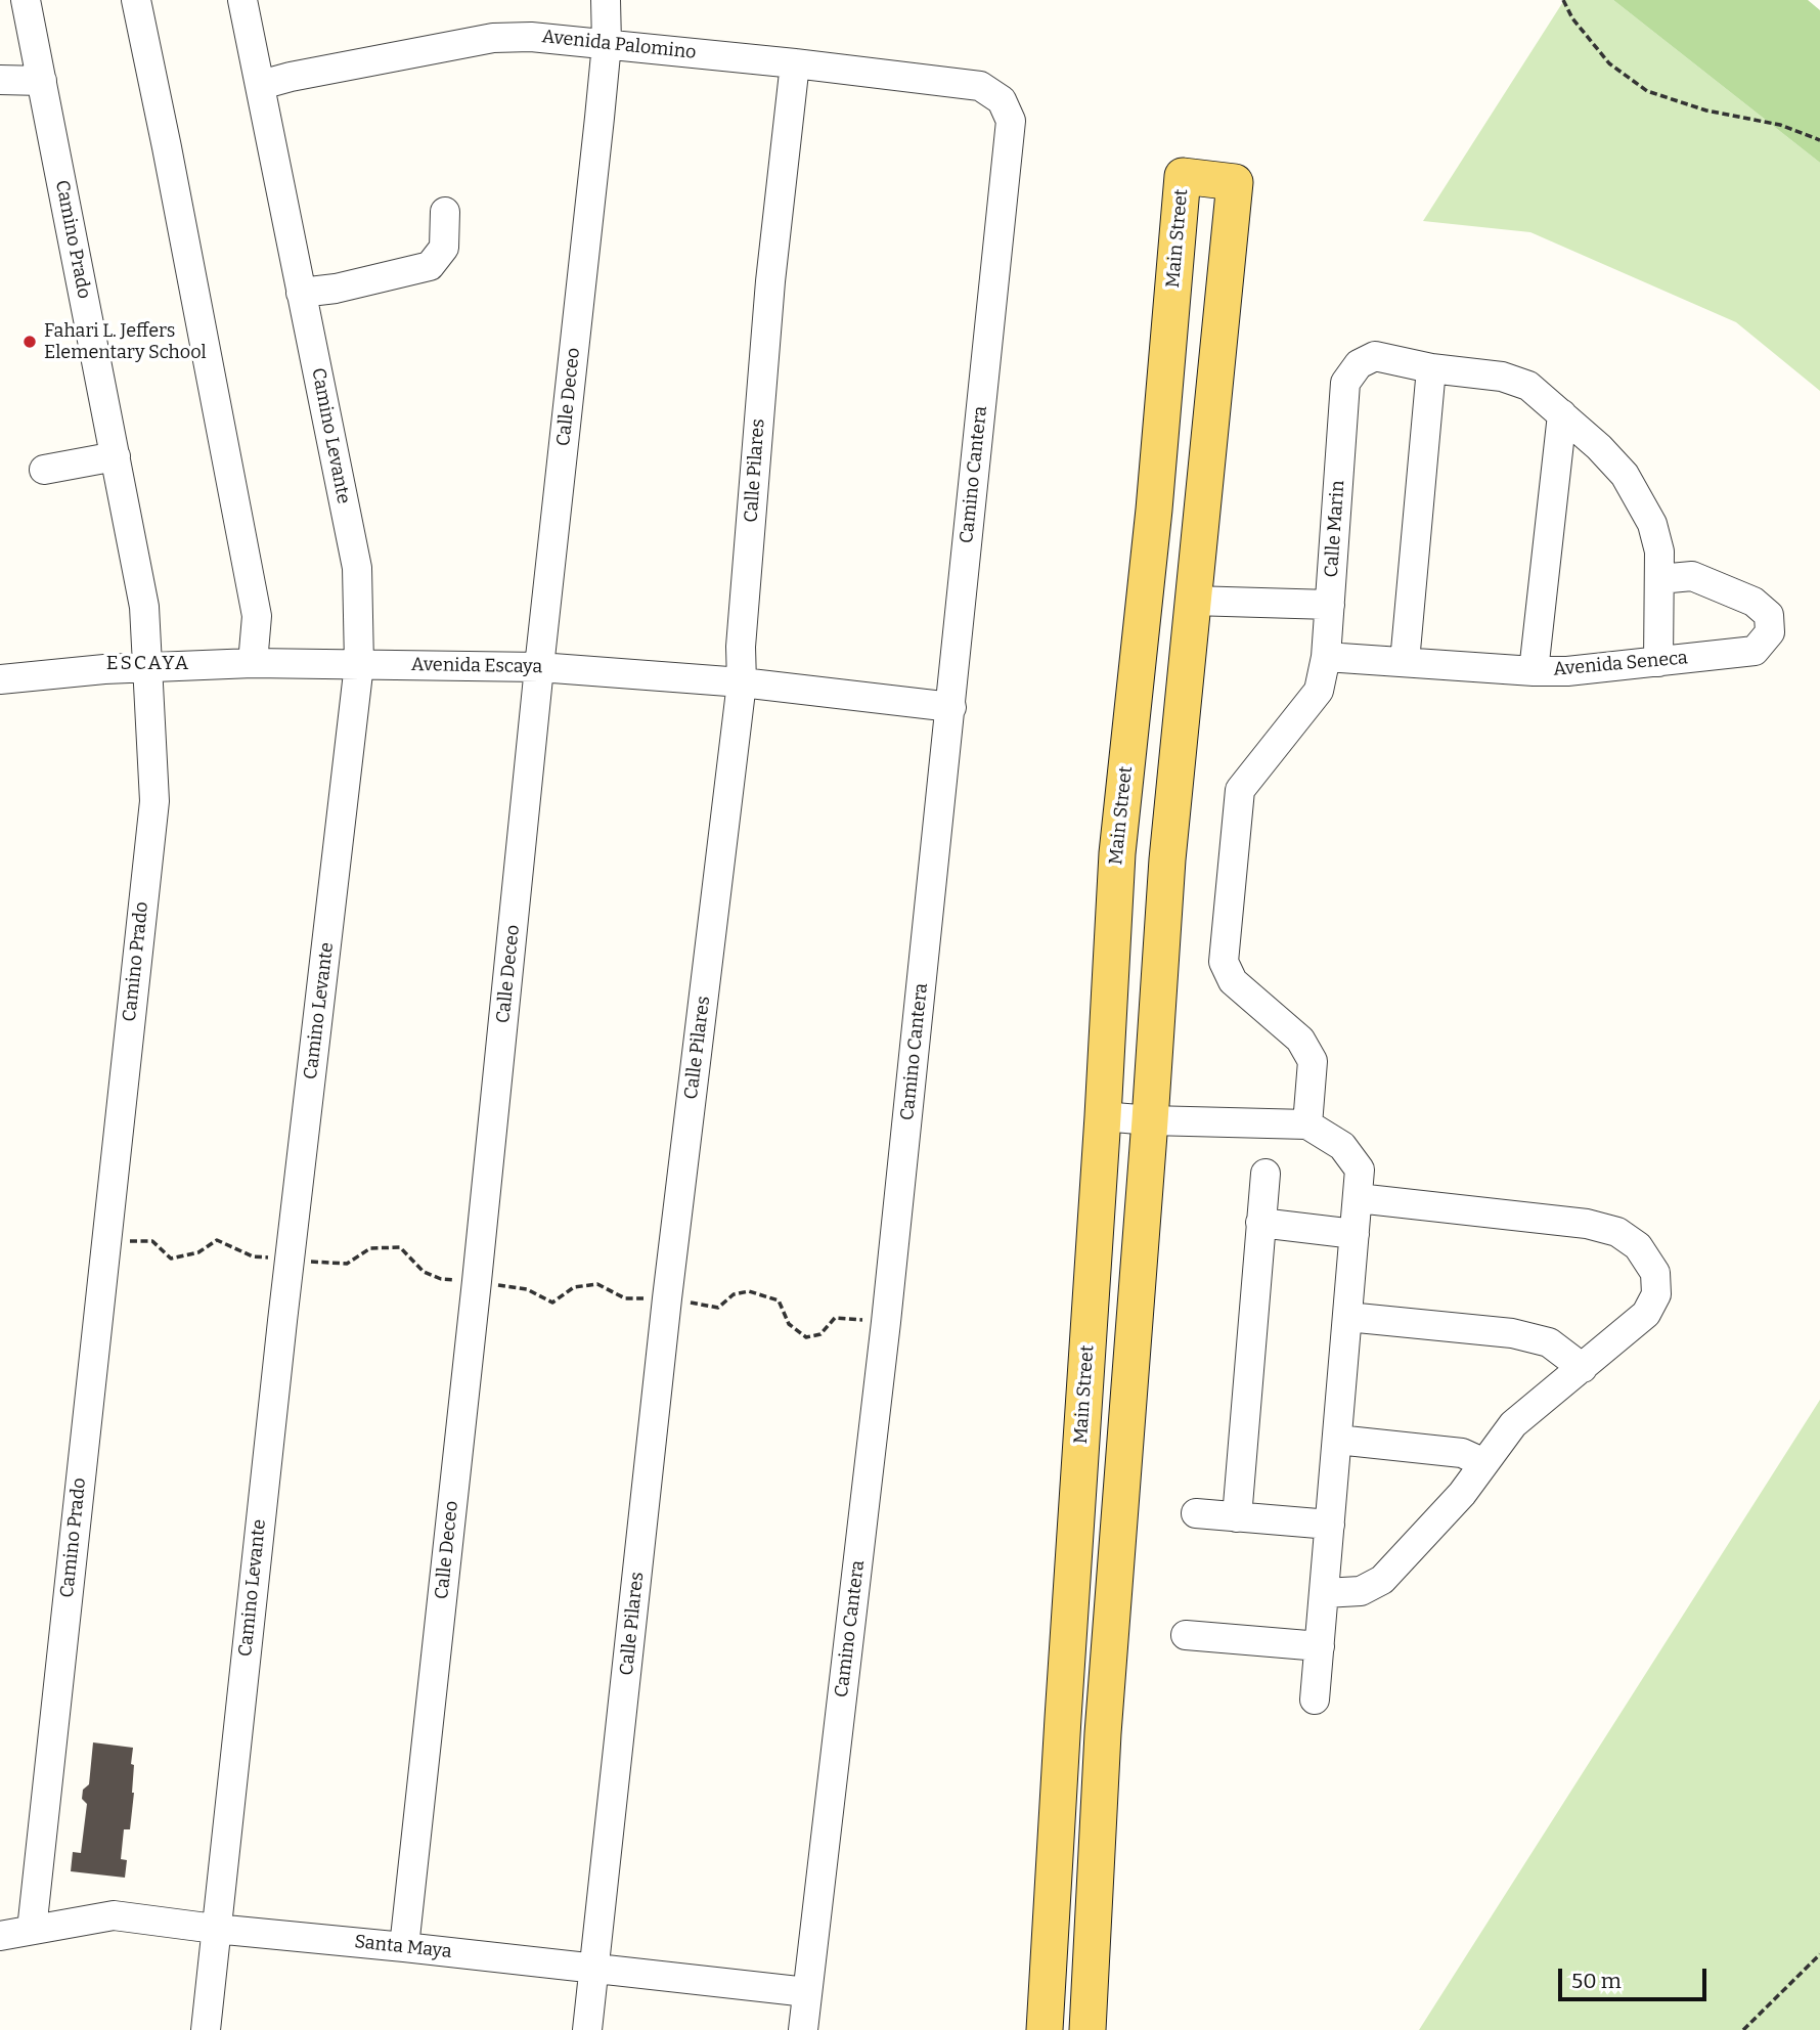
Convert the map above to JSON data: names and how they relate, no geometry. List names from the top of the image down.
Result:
{
  "streets": {
    "main road": ["Main Street"],
    "street": [
      "Avenida Palomino",
      "Camino Prado",
      "Calle Deceo",
      "Camino Levante",
      "Calle Pilares",
      "Camino Cantera",
      "Calle Marin",
      "Avenida Seneca",
      "Avenida Escaya",
      "Santa Maya"
    ]
  },
  "crossings": [
    ["Avenida Palomino", "Calle Deceo"],
    ["Avenida Palomino", "Camino Levante"],
    ["Avenida Palomino", "Calle Pilares"],
    ["Avenida Palomino", "Camino Cantera"],
    ["Camino Prado", "Avenida Escaya"],
    ["Camino Prado", "Santa Maya"],
    ["Calle Deceo", "Avenida Escaya"],
    ["Calle Deceo", "Santa Maya"],
    ["Camino Levante", "Avenida Escaya"],
    ["Camino Levante", "Santa Maya"],
    ["Calle Pilares", "Avenida Escaya"],
    ["Calle Pilares", "Santa Maya"],
    ["Camino Cantera", "Avenida Escaya"],
    ["Camino Cantera", "Santa Maya"],
    ["Calle Marin", "Avenida Seneca"]
  ],
  "districts": ["ESCAYA"],
  "places": ["Fahari L. Jeffers Elementary School"],
  "scale_bar": "50 m"
}
